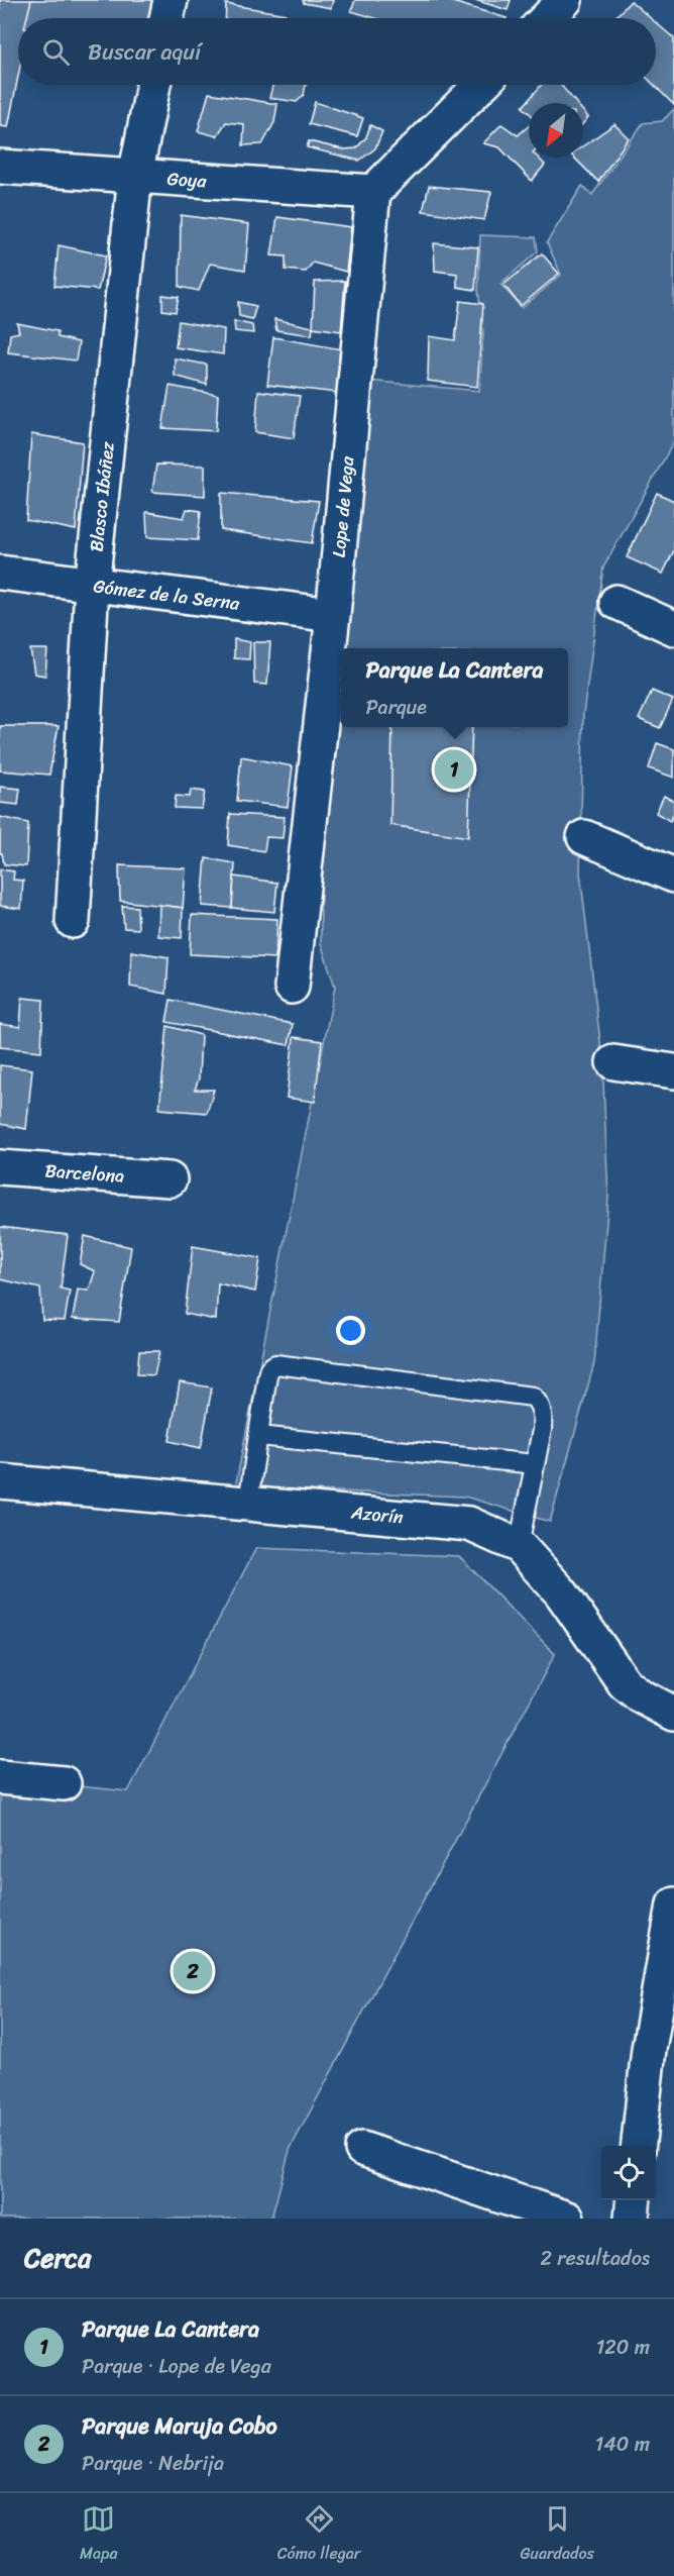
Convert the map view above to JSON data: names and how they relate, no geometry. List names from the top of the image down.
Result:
{
  "streets": {
    "street": [
      "Goya",
      "Blasco Ibáñez",
      "Lope de Vega",
      "Gómez de la Serna",
      "Barcelona",
      "Azorín"
    ]
  },
  "crossings": [
    ["Goya", "Blasco Ibáñez"],
    ["Goya", "Lope de Vega"],
    ["Blasco Ibáñez", "Gómez de la Serna"],
    ["Lope de Vega", "Gómez de la Serna"]
  ],
  "north": "bottom left",
  "page": {
    "search": "Buscar aquí",
    "popup": ["Parque La Cantera", "Parque"],
    "pins": ["1", "2"],
    "heading": ["Cerca", "2 resultados"],
    "list": [
      {
        "mark": "1",
        "name": "Parque La Cantera",
        "note": "Parque · Lope de Vega",
        "value": "120 m"
      },
      {
        "mark": "2",
        "name": "Parque Maruja Cobo",
        "note": "Parque · Nebrija",
        "value": "140 m"
      }
    ],
    "nav": ["Mapa", "Cómo llegar", "Guardados"]
  }
}
